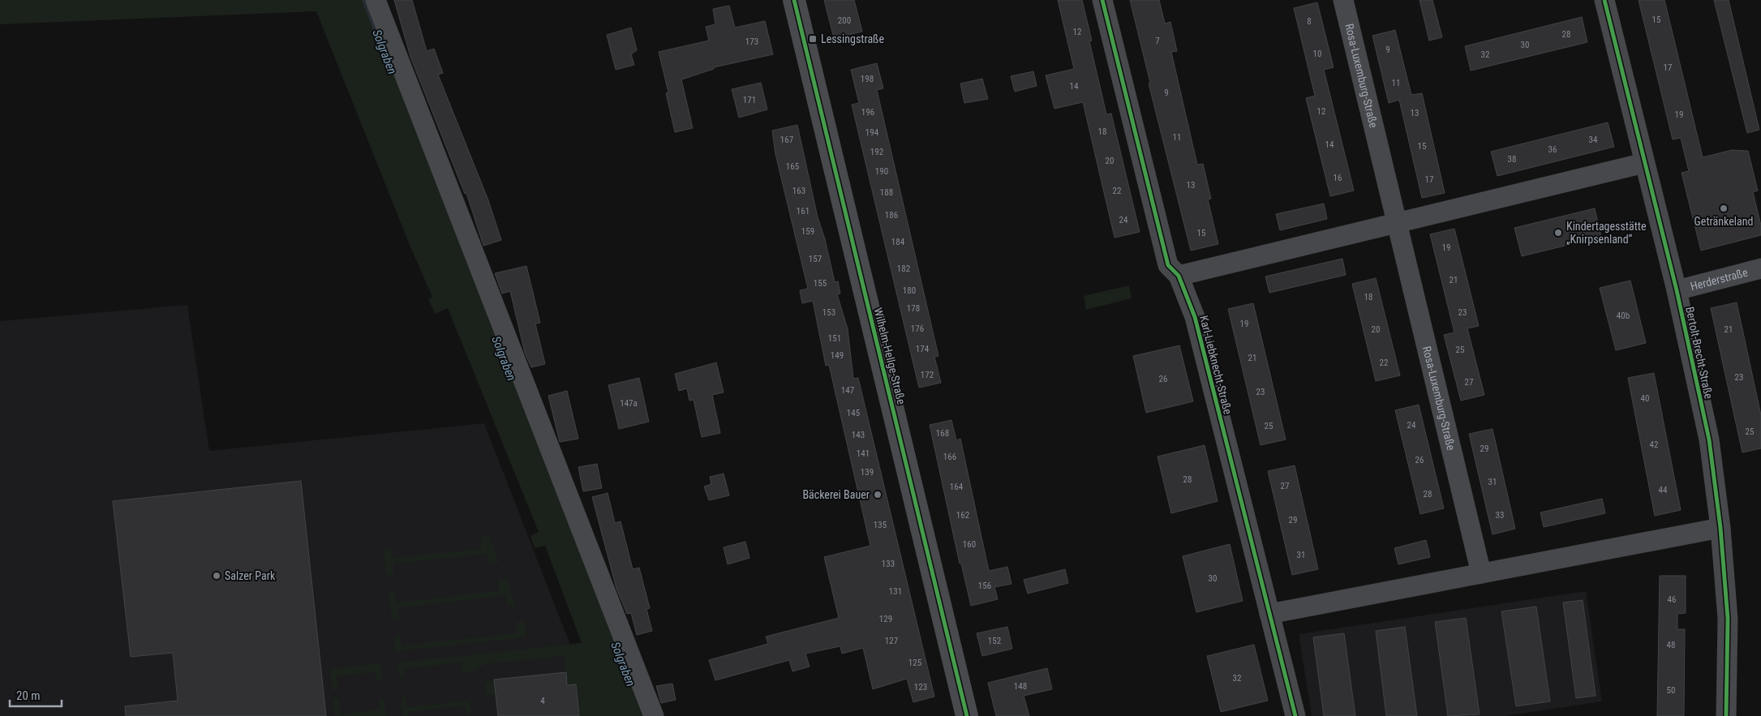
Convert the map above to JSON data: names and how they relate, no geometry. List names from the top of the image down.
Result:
{
  "streets": {
    "main road": ["Wilhelm-Hellge-Straße"],
    "street": [
      "Rosa-Luxemburg-Straße",
      "Herderstraße",
      "Bertolt-Brecht-Straße",
      "Karl-Liebknecht-Straße"
    ]
  },
  "crossings": [
    ["Herderstraße", "Bertolt-Brecht-Straße"]
  ],
  "water": ["Solgraben"],
  "places": {
    "transit": ["Lessingstraße"],
    "other": [
      "Getränkeland",
      "Kindertagesstätte „Knirpsenland“",
      "Bäckerei Bauer",
      "Salzer Park"
    ]
  },
  "house_numbers": [
    "15",
    "200",
    "8",
    "12",
    "28",
    "7",
    "173",
    "30",
    "9",
    "10",
    "32",
    "17",
    "198",
    "11",
    "14",
    "9",
    "171",
    "12",
    "196",
    "13",
    "19",
    "18",
    "194",
    "11",
    "167",
    "34",
    "14",
    "15",
    "36",
    "192",
    "38",
    "20",
    "165",
    "190",
    "16",
    "17",
    "13",
    "163",
    "22",
    "188",
    "161",
    "186",
    "24",
    "159",
    "15",
    "184",
    "19",
    "157",
    "182",
    "21",
    "155",
    "180",
    "18",
    "178",
    "153",
    "23",
    "40b",
    "19",
    "176",
    "20",
    "21",
    "151",
    "174",
    "25",
    "149",
    "21",
    "22",
    "172",
    "23",
    "26",
    "27",
    "147",
    "23",
    "40",
    "147a",
    "145",
    "24",
    "25",
    "25",
    "168",
    "143",
    "42",
    "29",
    "141",
    "166",
    "26",
    "139",
    "28",
    "31",
    "27",
    "164",
    "44",
    "28",
    "162",
    "33",
    "29",
    "135",
    "160",
    "31",
    "133",
    "30",
    "156",
    "131",
    "46",
    "129",
    "127",
    "152",
    "48",
    "125",
    "32",
    "148",
    "123",
    "50",
    "4"
  ],
  "scale_bar": "20 m"
}
